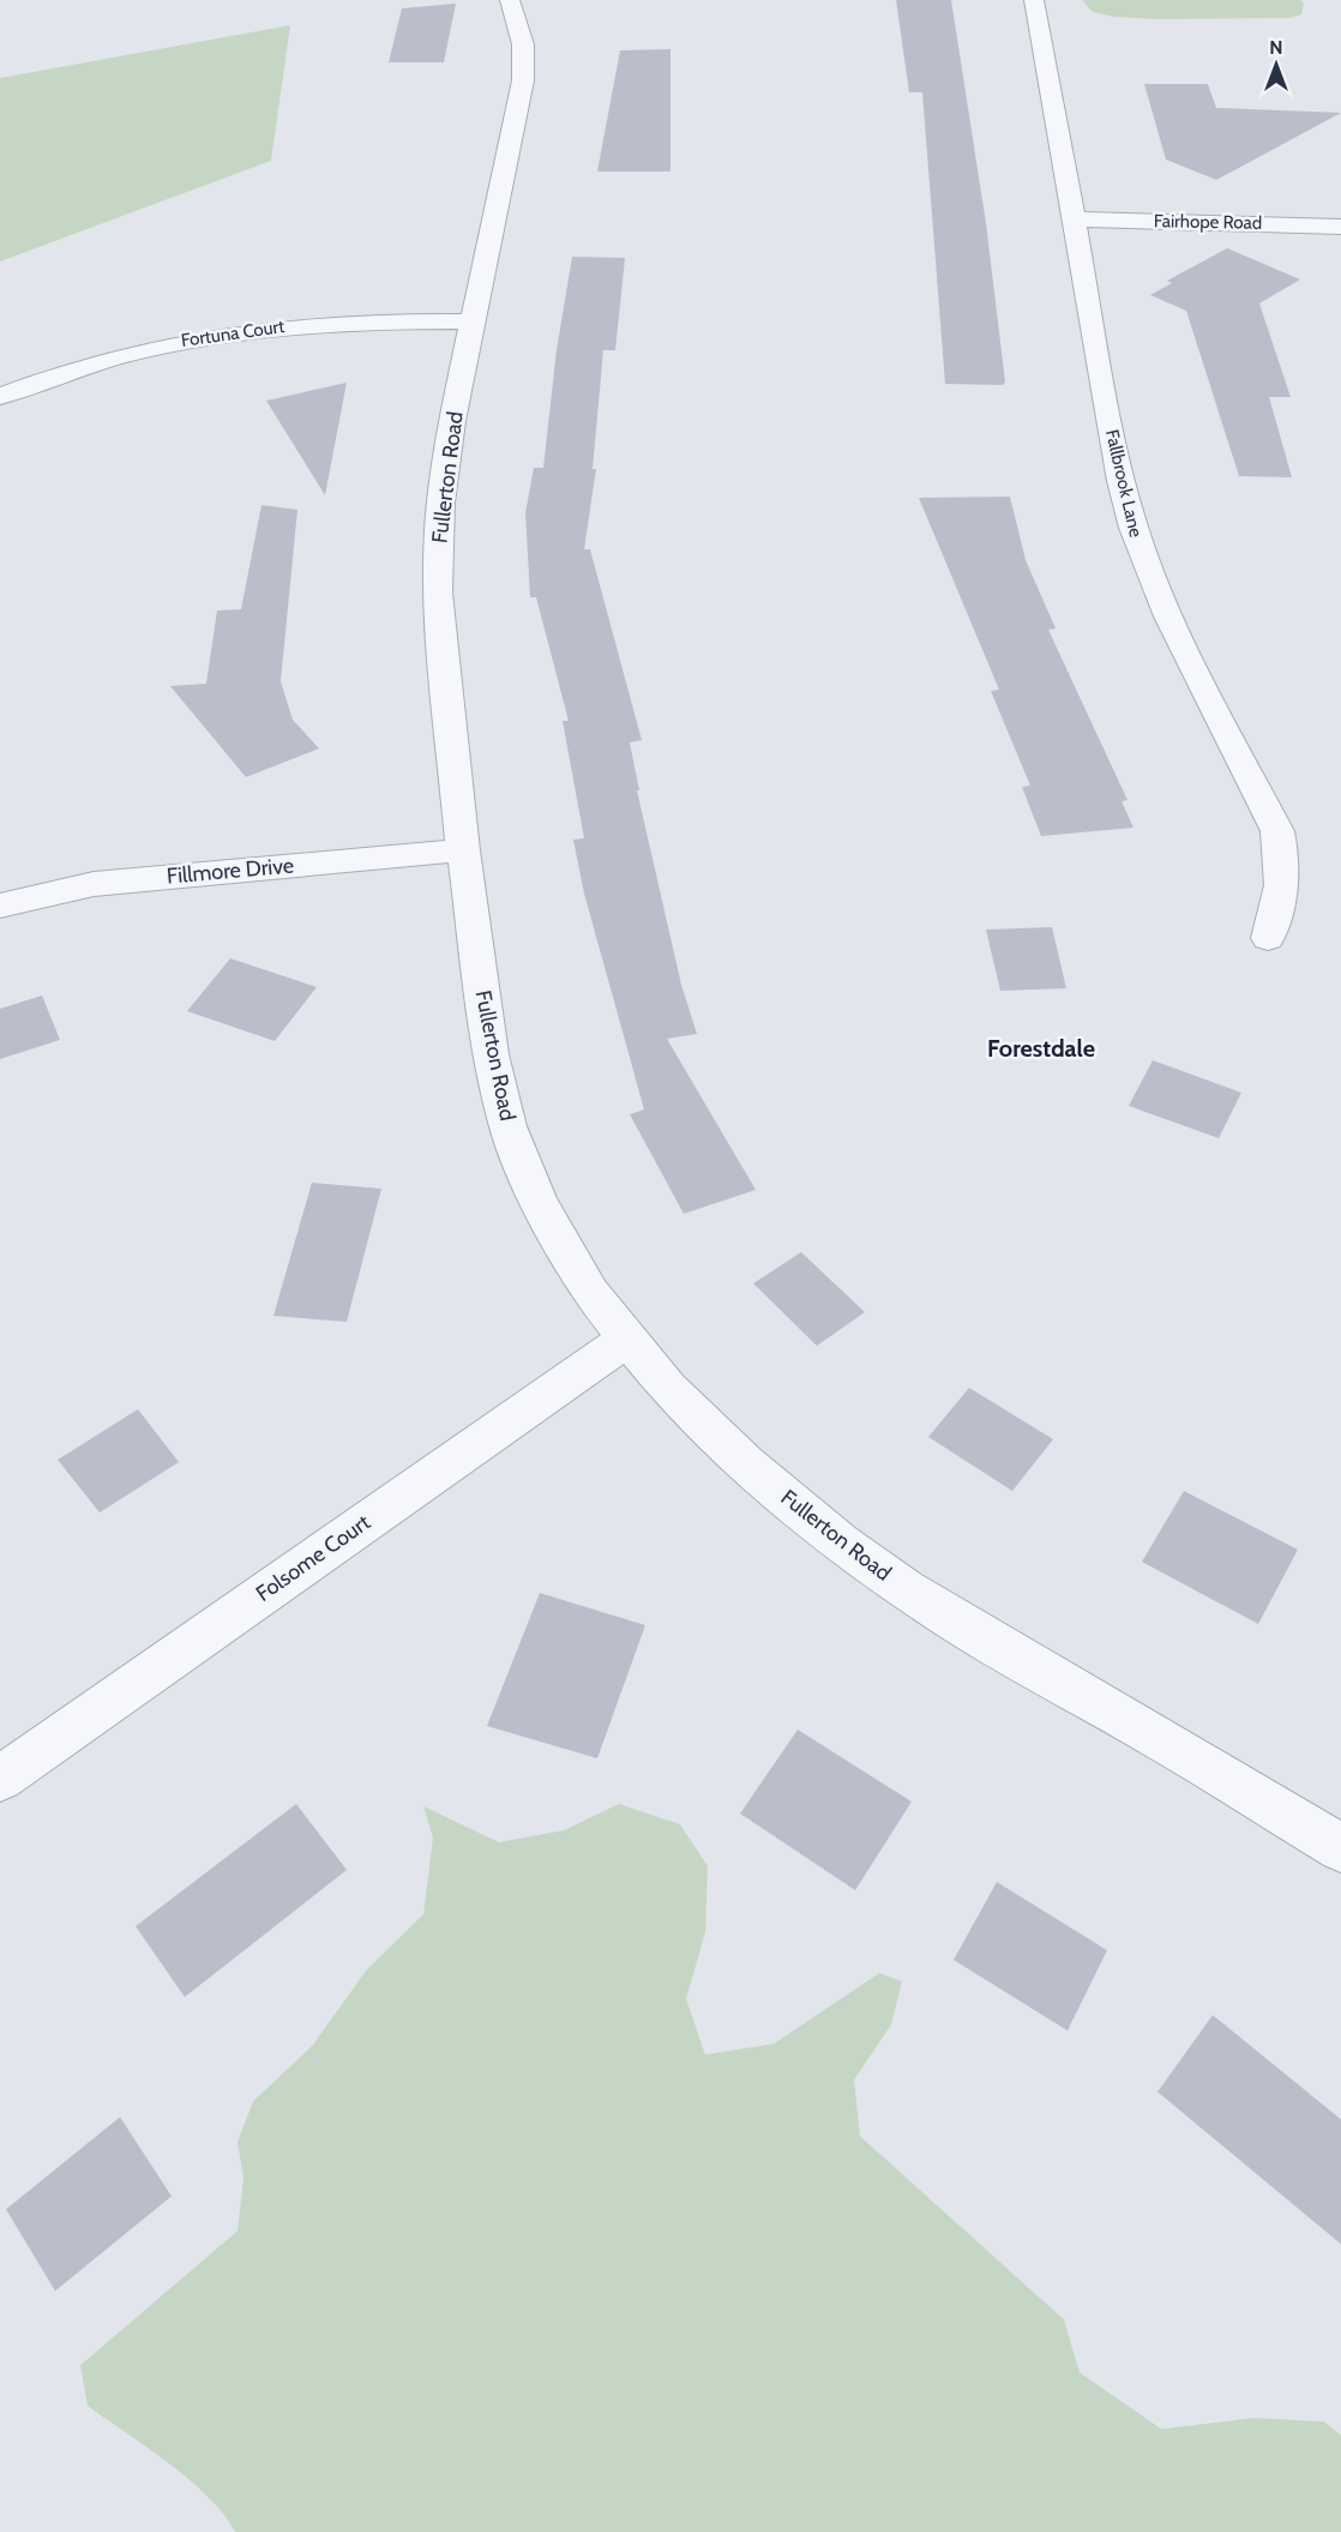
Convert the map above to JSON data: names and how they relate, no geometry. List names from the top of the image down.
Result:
{
  "streets": {
    "street": [
      "Fairhope Road",
      "Fortuna Court",
      "Fullerton Road",
      "Fallbrook Lane",
      "Fillmore Drive",
      "Folsome Court"
    ]
  },
  "crossings": [
    ["Fairhope Road", "Fallbrook Lane"],
    ["Fortuna Court", "Fullerton Road"],
    ["Fullerton Road", "Fillmore Drive"],
    ["Fullerton Road", "Folsome Court"]
  ],
  "districts": ["Forestdale"],
  "north": "top"
}
